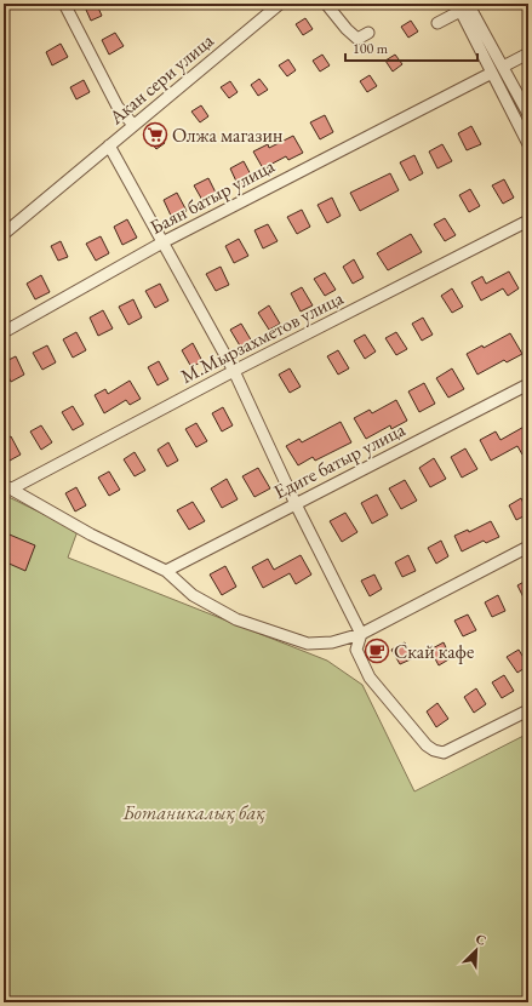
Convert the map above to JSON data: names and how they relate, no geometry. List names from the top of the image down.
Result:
{
  "streets": {
    "street": [
      "Акан сери улица",
      "Баян батыр улица",
      "М.Мырзахметов улица",
      "Едиге батыр улица"
    ]
  },
  "parks": ["Ботаникалық бақ"],
  "places": {
    "supermarket": ["Олжа магазин"],
    "cafe": ["Скай кафе"]
  },
  "scale_bar": "100 m",
  "north": "top right"
}
